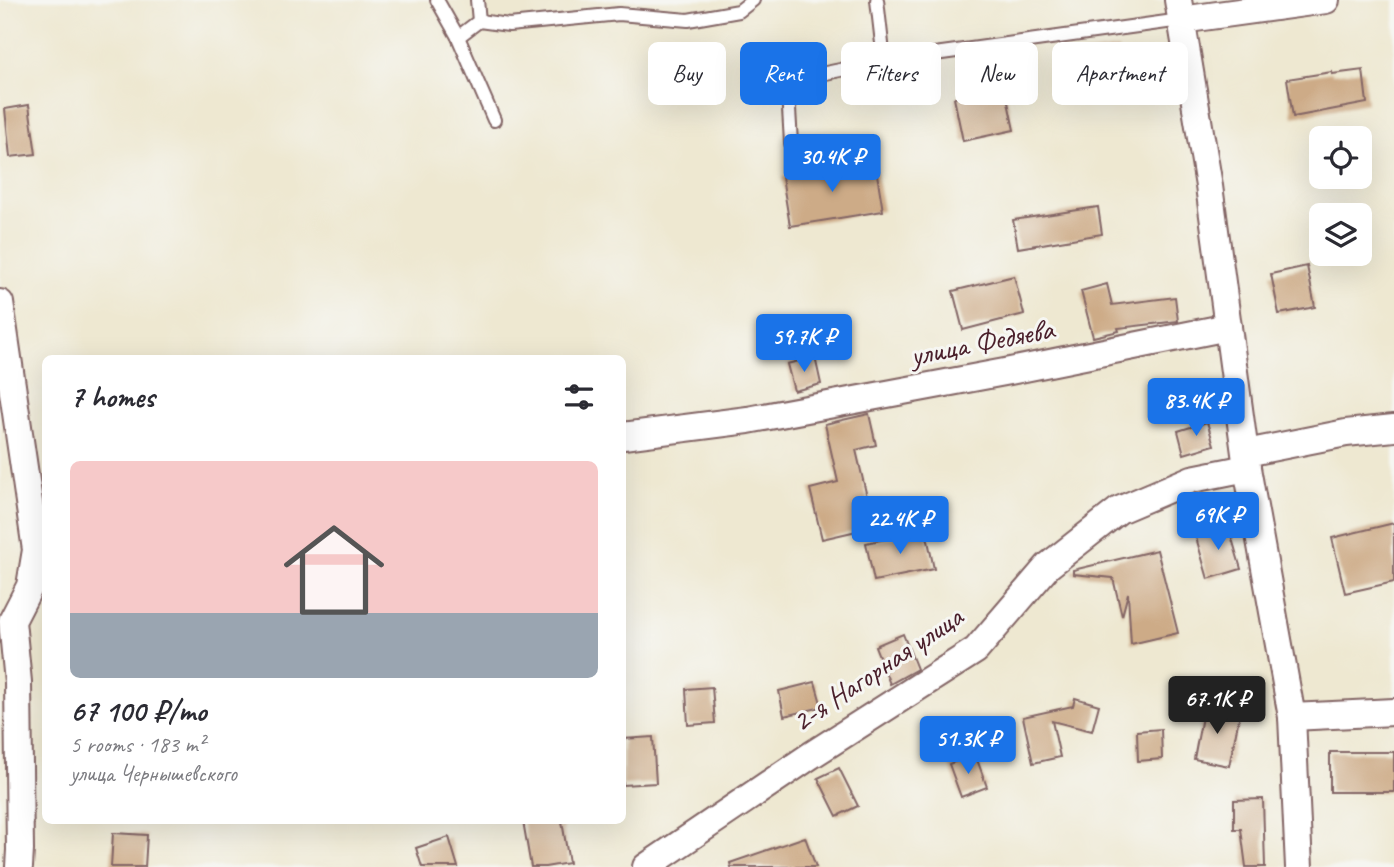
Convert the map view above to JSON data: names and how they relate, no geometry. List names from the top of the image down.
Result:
{
  "streets": {
    "street": ["улица Федяева", "2-я Нагорная улица"]
  },
  "page": {
    "chip": [
      "Buy",
      "Rent",
      "Filters",
      "New",
      "Apartment"
    ],
    "price": [
      "30.4K ₽",
      "59.7K ₽",
      "83.4K ₽",
      "69K ₽",
      "22.4K ₽",
      "67.1K ₽",
      "51.3K ₽"
    ],
    "heading": "7 homes",
    "list": [
      {
        "name": "67 100 ₽/mo",
        "note": "5 rooms · 183 m² · улица Чернышевского"
      }
    ]
  }
}
